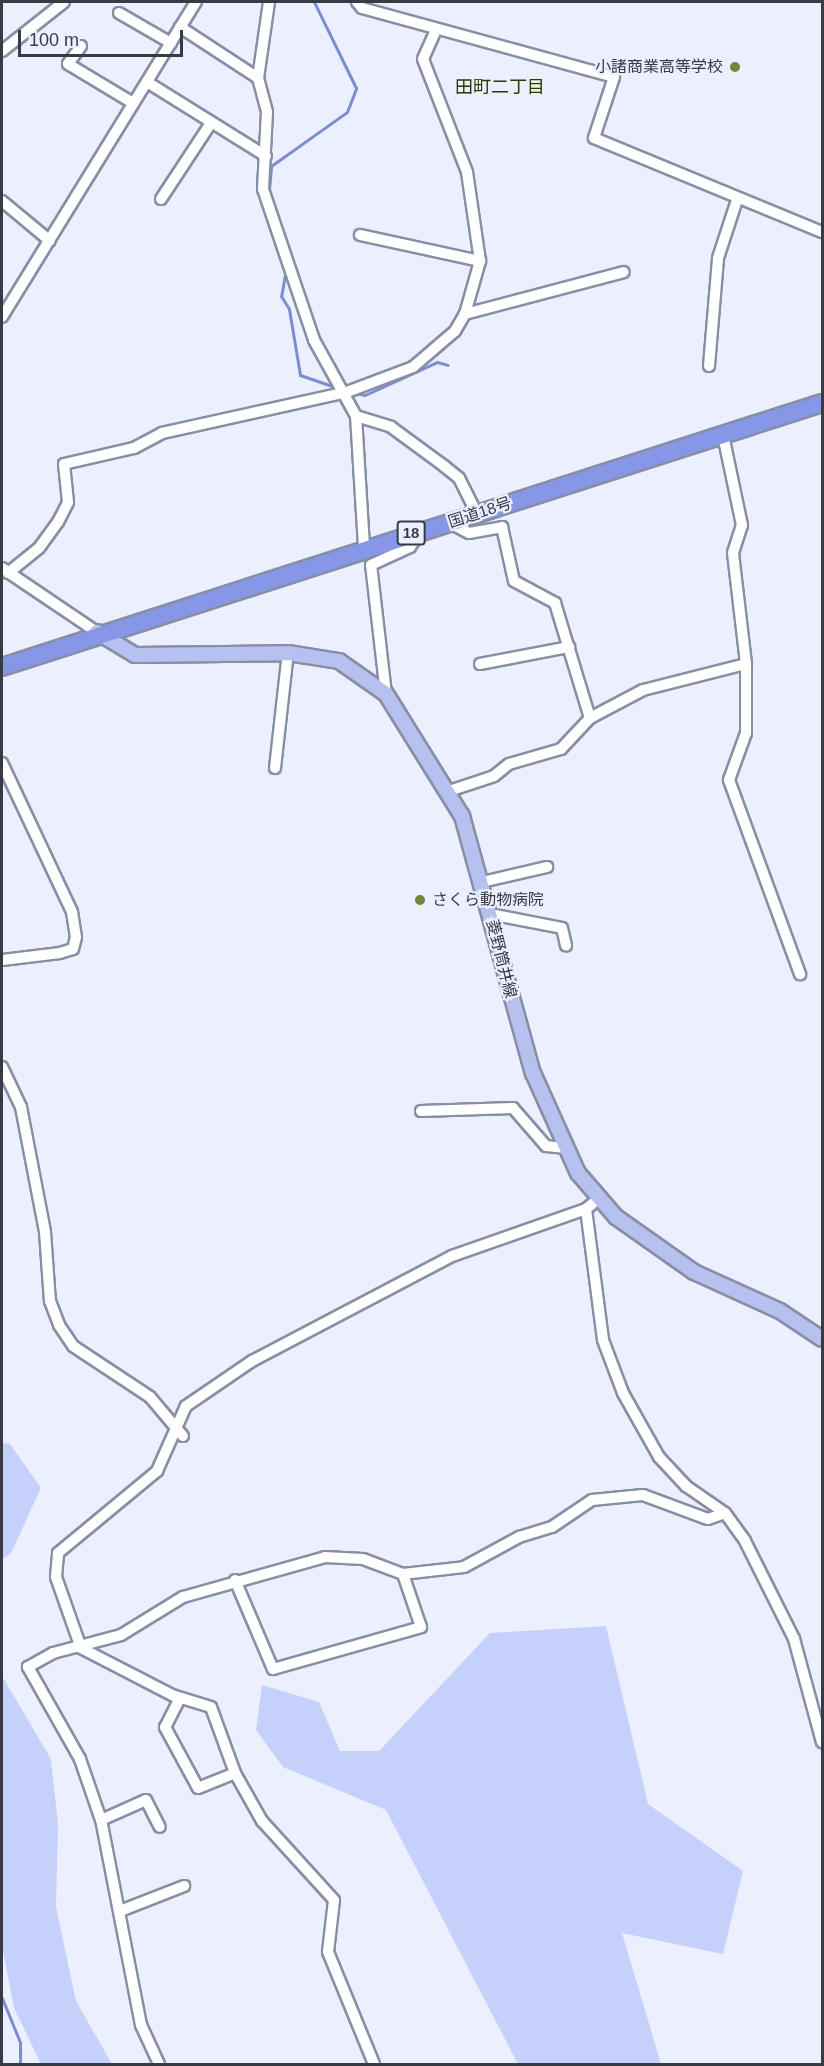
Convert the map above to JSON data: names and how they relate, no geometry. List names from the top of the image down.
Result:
{
  "streets": {
    "highway": ["国道18号", "18"],
    "main road": ["菱野筒井線"]
  },
  "crossings": [
    ["国道18号", "菱野筒井線"]
  ],
  "districts": ["田町二丁目"],
  "places": ["小諸商業高等学校", "さくら動物病院"],
  "scale_bar": "100 m"
}
